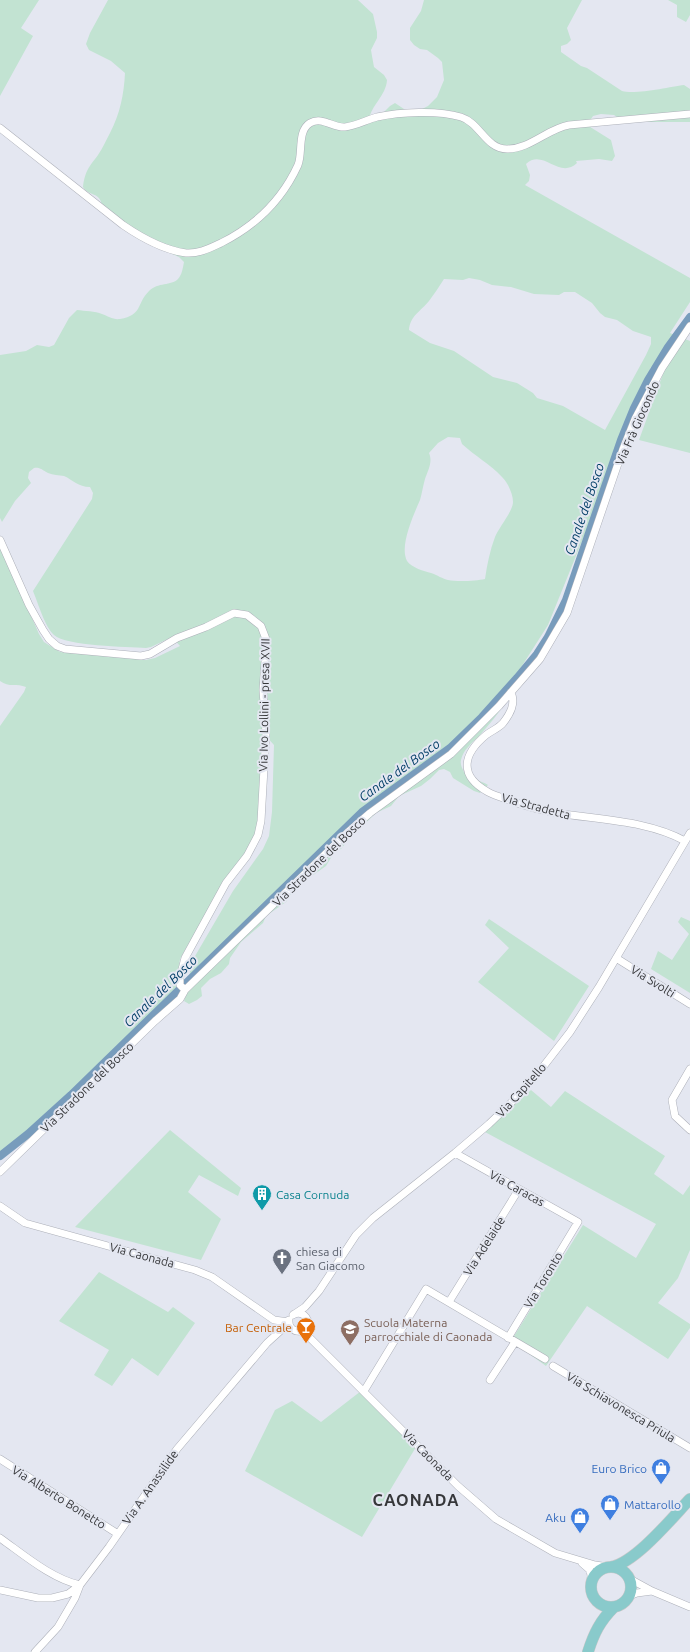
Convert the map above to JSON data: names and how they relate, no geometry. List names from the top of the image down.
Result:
{
  "streets": {
    "street": [
      "Via Frà Giocondo",
      "Via Ivo Lollini - presa XVII",
      "Via Stradetta",
      "Via Stradone del Bosco",
      "Via Svolti",
      "Via Capitello",
      "Via Caracas",
      "Via Adelaide",
      "Via Caonada",
      "Via Toronto",
      "Via Schiavonesca Priula",
      "Via A. Anassilide",
      "Via Alberto Bonetto"
    ]
  },
  "crossings": [
    ["Via Frà Giocondo", "Via Stradone del Bosco"],
    ["Via Ivo Lollini - presa XVII", "Via Stradone del Bosco"],
    ["Via Stradetta", "Via Stradone del Bosco"],
    ["Via Stradetta", "Via Capitello"],
    ["Via Svolti", "Via Capitello"],
    ["Via Capitello", "Via Caracas"],
    ["Via Capitello", "Via Caonada"],
    ["Via Capitello", "Via A. Anassilide"],
    ["Via Caracas", "Via Adelaide"],
    ["Via Caracas", "Via Toronto"],
    ["Via Caonada", "Via A. Anassilide"],
    ["Via A. Anassilide", "Via Alberto Bonetto"]
  ],
  "districts": ["CAONADA"],
  "water": ["Canale del Bosco"],
  "places": {
    "building": ["Casa Cornuda"],
    "church": ["chiesa di San Giacomo"],
    "bar": ["Bar Centrale"],
    "school or university": ["Scuola Materna parrocchiale di Caonada"],
    "shop": ["Euro Brico", "Mattarollo", "Aku"]
  }
}
